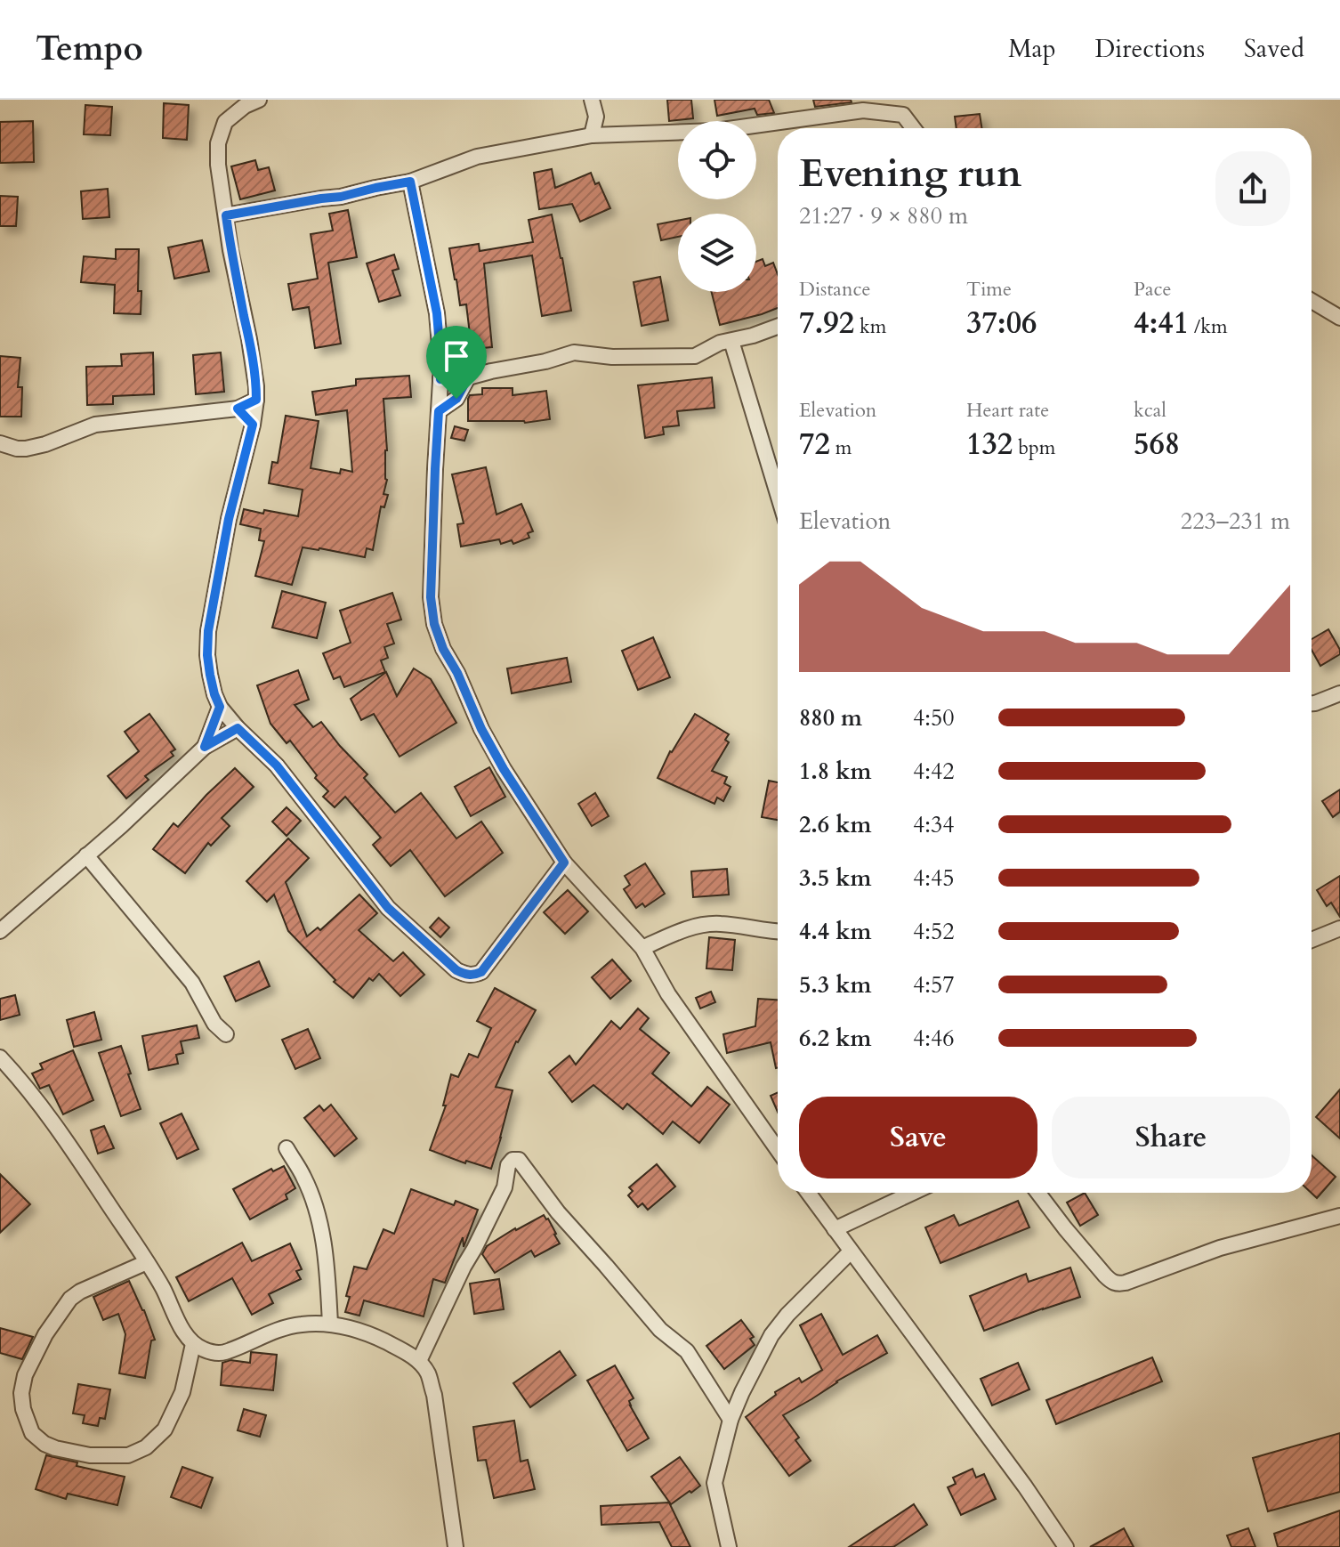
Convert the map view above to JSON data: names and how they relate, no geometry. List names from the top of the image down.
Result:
{
  "page": {
    "header": "Tempo",
    "nav": ["Map", "Directions", "Saved"],
    "heading": ["Evening run", "21:27 · 9 × 880 m"],
    "stats": [
      ["Distance", "7.92 km"],
      ["Time", "37:06"],
      ["Pace", "4:41 /km"],
      ["Elevation", "72 m"],
      ["Heart rate", "132 bpm"],
      ["kcal", "568"]
    ],
    "chart": ["Elevation", "223–231 m"],
    "list": [
      {
        "name": "880 m",
        "note": "4:50"
      },
      {
        "name": "1.8 km",
        "note": "4:42"
      },
      {
        "name": "2.6 km",
        "note": "4:34"
      },
      {
        "name": "3.5 km",
        "note": "4:45"
      },
      {
        "name": "4.4 km",
        "note": "4:52"
      },
      {
        "name": "5.3 km",
        "note": "4:57"
      },
      {
        "name": "6.2 km",
        "note": "4:46"
      }
    ],
    "buttons": ["Save", "Share"]
  }
}
